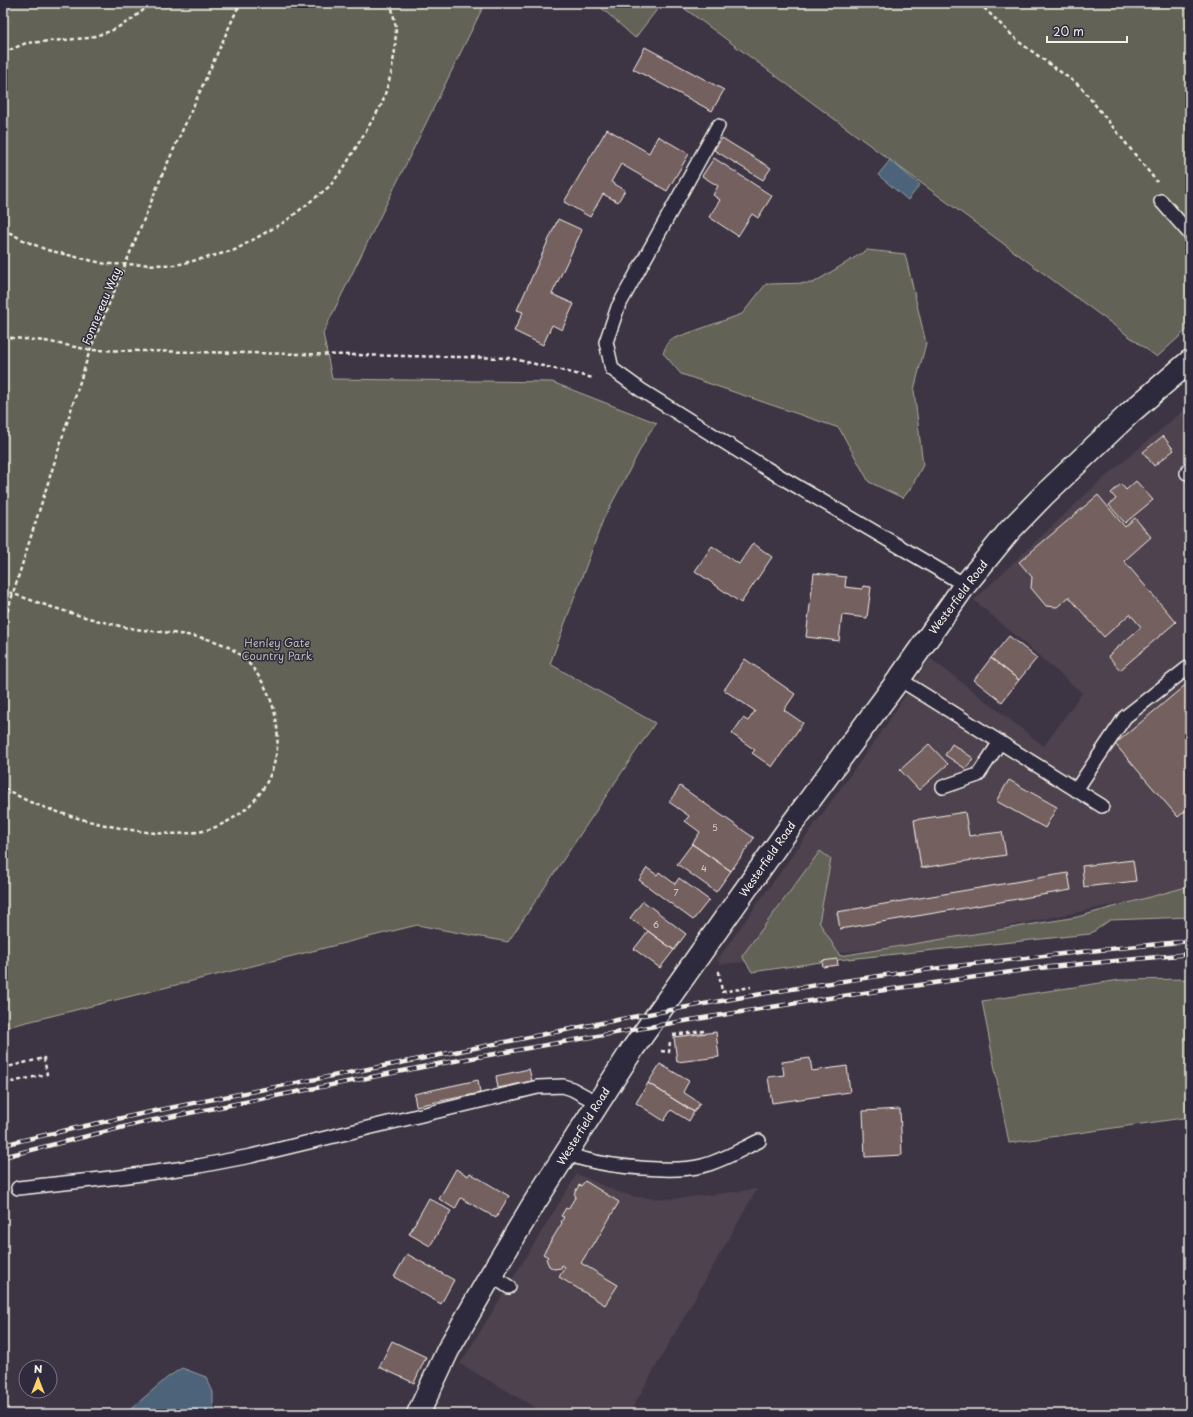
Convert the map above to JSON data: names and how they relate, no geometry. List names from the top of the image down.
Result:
{
  "streets": {
    "main road": ["Westerfield Road"],
    "path": ["Fonnereau Way"]
  },
  "parks": ["Henley Gate Country Park"],
  "house_numbers": [
    "5",
    "4",
    "7",
    "6"
  ],
  "scale_bar": "20 m",
  "north": "top"
}
